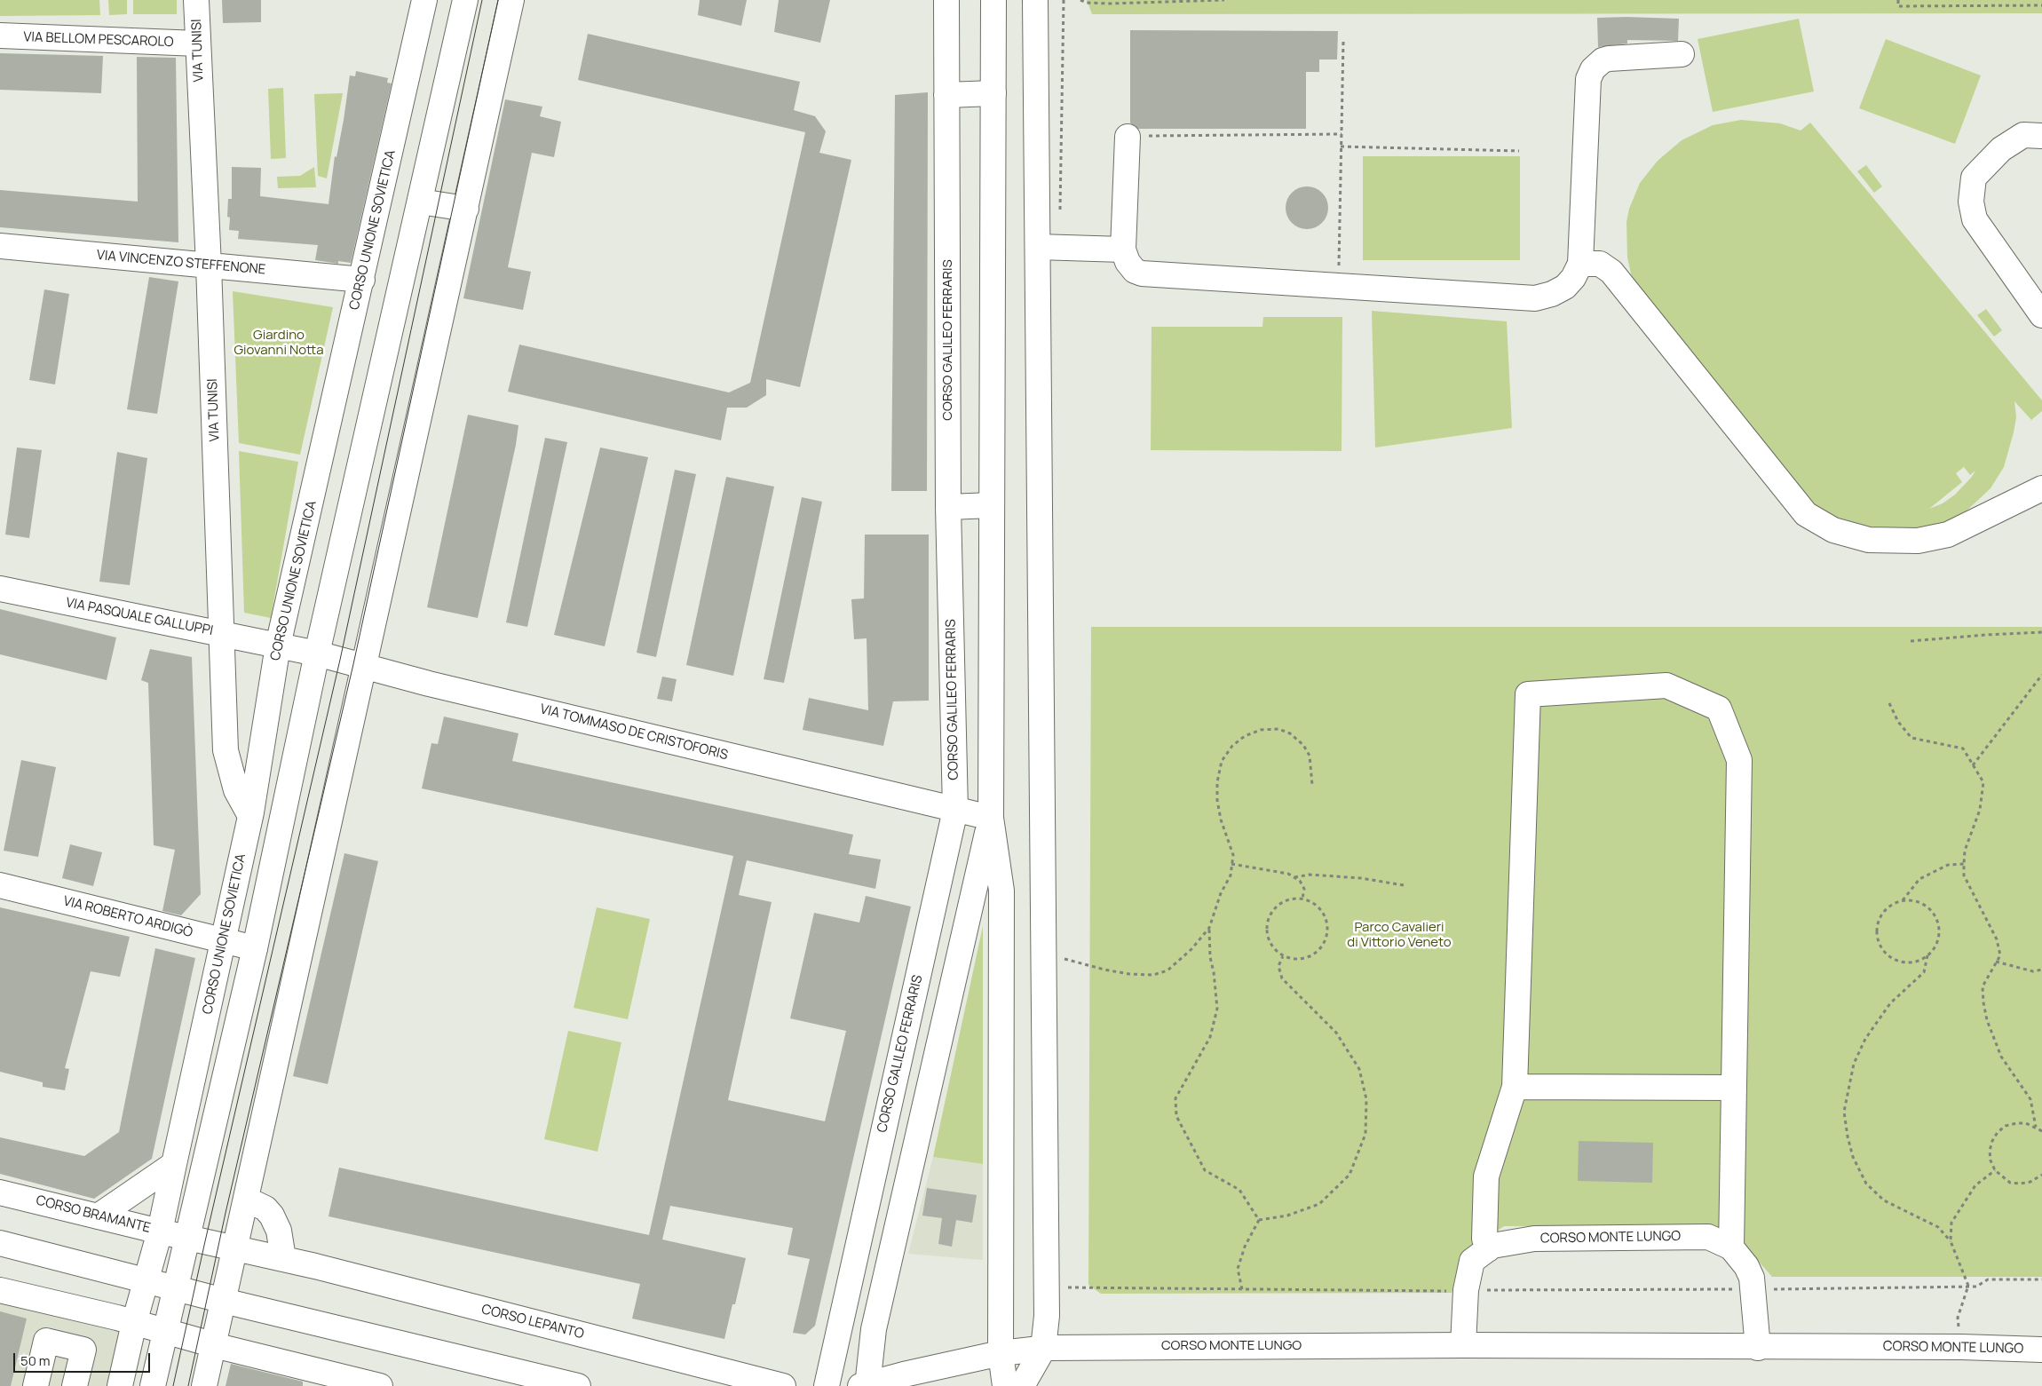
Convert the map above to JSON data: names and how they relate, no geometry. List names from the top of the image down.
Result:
{
  "streets": {
    "street": [
      "VIA BELLOM PESCAROLO",
      "VIA TUNISI",
      "CORSO UNIONE SOVIETICA",
      "VIA VINCENZO STEFFENONE",
      "CORSO GALILEO FERRARIS",
      "VIA PASQUALE GALLUPPI",
      "VIA TOMMASO DE CRISTOFORIS",
      "VIA ROBERTO ARDIGÒ",
      "CORSO BRAMANTE",
      "CORSO MONTE LUNGO",
      "CORSO LEPANTO"
    ]
  },
  "crossings": [
    ["VIA BELLOM PESCAROLO", "VIA TUNISI"],
    ["VIA TUNISI", "CORSO UNIONE SOVIETICA"],
    ["VIA TUNISI", "VIA VINCENZO STEFFENONE"],
    ["VIA TUNISI", "VIA PASQUALE GALLUPPI"],
    ["CORSO UNIONE SOVIETICA", "VIA VINCENZO STEFFENONE"],
    ["CORSO UNIONE SOVIETICA", "VIA PASQUALE GALLUPPI"],
    ["CORSO UNIONE SOVIETICA", "VIA TOMMASO DE CRISTOFORIS"],
    ["CORSO UNIONE SOVIETICA", "VIA ROBERTO ARDIGÒ"],
    ["CORSO UNIONE SOVIETICA", "CORSO BRAMANTE"],
    ["CORSO GALILEO FERRARIS", "VIA TOMMASO DE CRISTOFORIS"],
    ["VIA PASQUALE GALLUPPI", "VIA TOMMASO DE CRISTOFORIS"],
    ["CORSO BRAMANTE", "CORSO LEPANTO"]
  ],
  "parks": ["Giardino Giovanni Notta", "Parco Cavalieri di Vittorio Veneto"],
  "scale_bar": "50 m"
}
